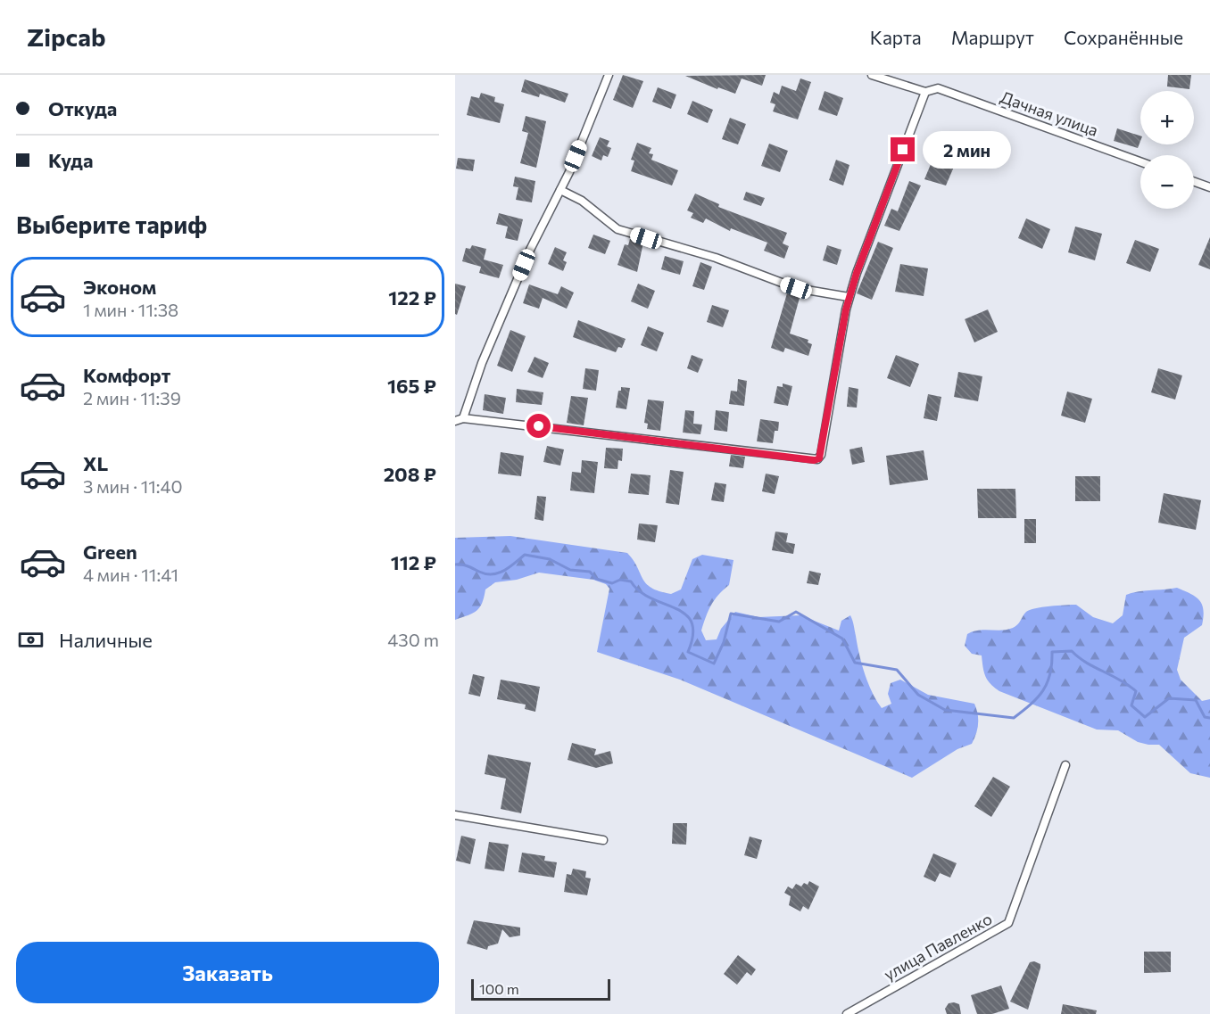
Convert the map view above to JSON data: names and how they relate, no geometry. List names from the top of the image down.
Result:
{
  "streets": {
    "street": ["Дачная улица", "улица Павленко"]
  },
  "scale_bar": "100 m",
  "page": {
    "header": "Zipcab",
    "nav": ["Карта", "Маршрут", "Сохранённые"],
    "banner": ["Откуда", "Куда"],
    "map_buttons": ["+", "−"],
    "bubble": "2 мин",
    "heading": "Выберите тариф",
    "list": [
      {
        "name": "Эконом",
        "note": "1 мин · 11:38",
        "value": "122 ₽"
      },
      {
        "name": "Комфорт",
        "note": "2 мин · 11:39",
        "value": "165 ₽"
      },
      {
        "name": "XL",
        "note": "3 мин · 11:40",
        "value": "208 ₽"
      },
      {
        "name": "Green",
        "note": "4 мин · 11:41",
        "value": "112 ₽"
      }
    ],
    "pay": ["Наличные", "430 m"],
    "buttons": "Заказать",
    "scale": "100 m"
  }
}
